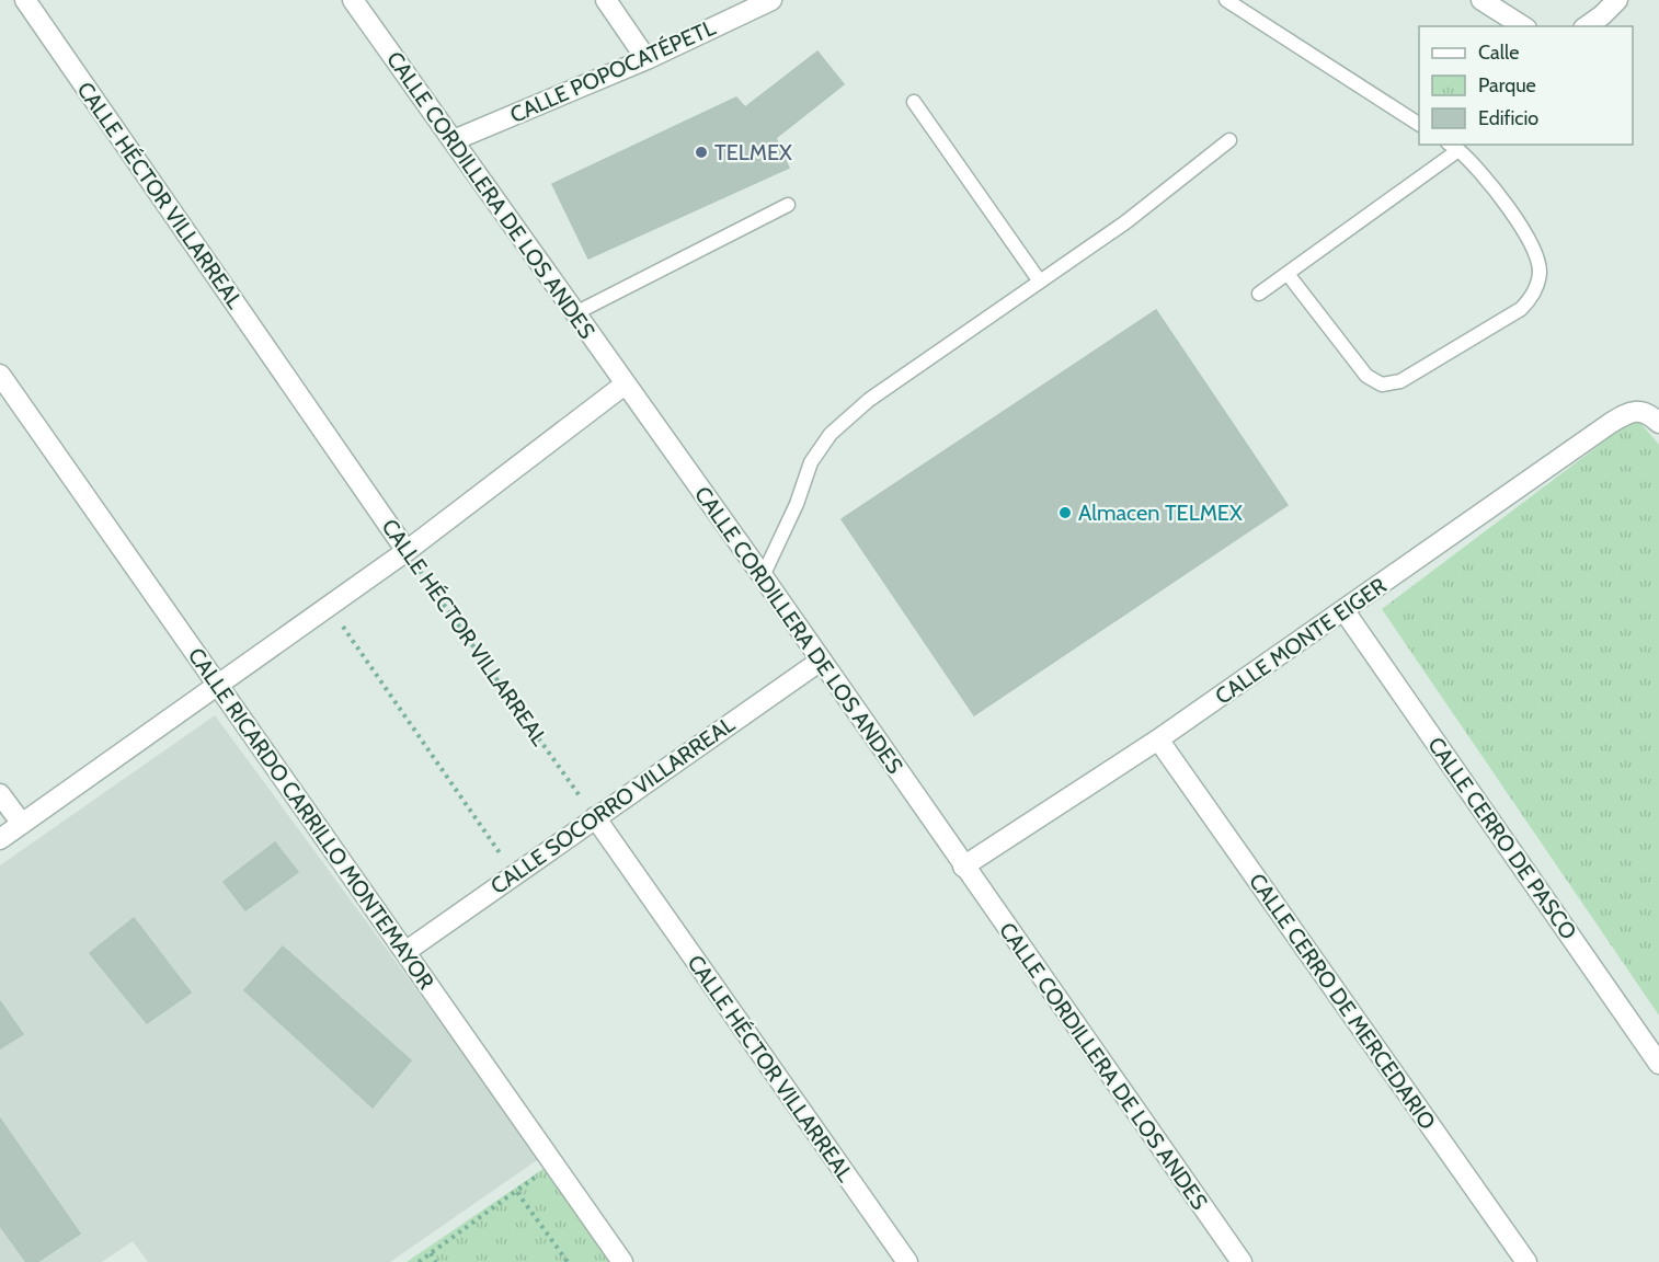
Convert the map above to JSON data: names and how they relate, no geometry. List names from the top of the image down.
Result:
{
  "streets": {
    "street": [
      "CALLE POPOCATÉPETL",
      "CALLE HÉCTOR VILLARREAL",
      "CALLE CORDILLERA DE LOS ANDES",
      "CALLE MONTE EIGER",
      "CALLE SOCORRO VILLARREAL",
      "CALLE RICARDO CARRILLO MONTEMAYOR",
      "CALLE CERRO DE PASCO",
      "CALLE CERRO DE MERCEDARIO"
    ]
  },
  "crossings": [
    ["CALLE POPOCATÉPETL", "CALLE CORDILLERA DE LOS ANDES"],
    ["CALLE HÉCTOR VILLARREAL", "CALLE SOCORRO VILLARREAL"],
    ["CALLE CORDILLERA DE LOS ANDES", "CALLE MONTE EIGER"],
    ["CALLE CORDILLERA DE LOS ANDES", "CALLE SOCORRO VILLARREAL"],
    ["CALLE MONTE EIGER", "CALLE CERRO DE PASCO"],
    ["CALLE MONTE EIGER", "CALLE CERRO DE MERCEDARIO"],
    ["CALLE SOCORRO VILLARREAL", "CALLE RICARDO CARRILLO MONTEMAYOR"]
  ],
  "places": ["TELMEX", "Almacen TELMEX"],
  "legend": ["Calle", "Parque", "Edificio"]
}
